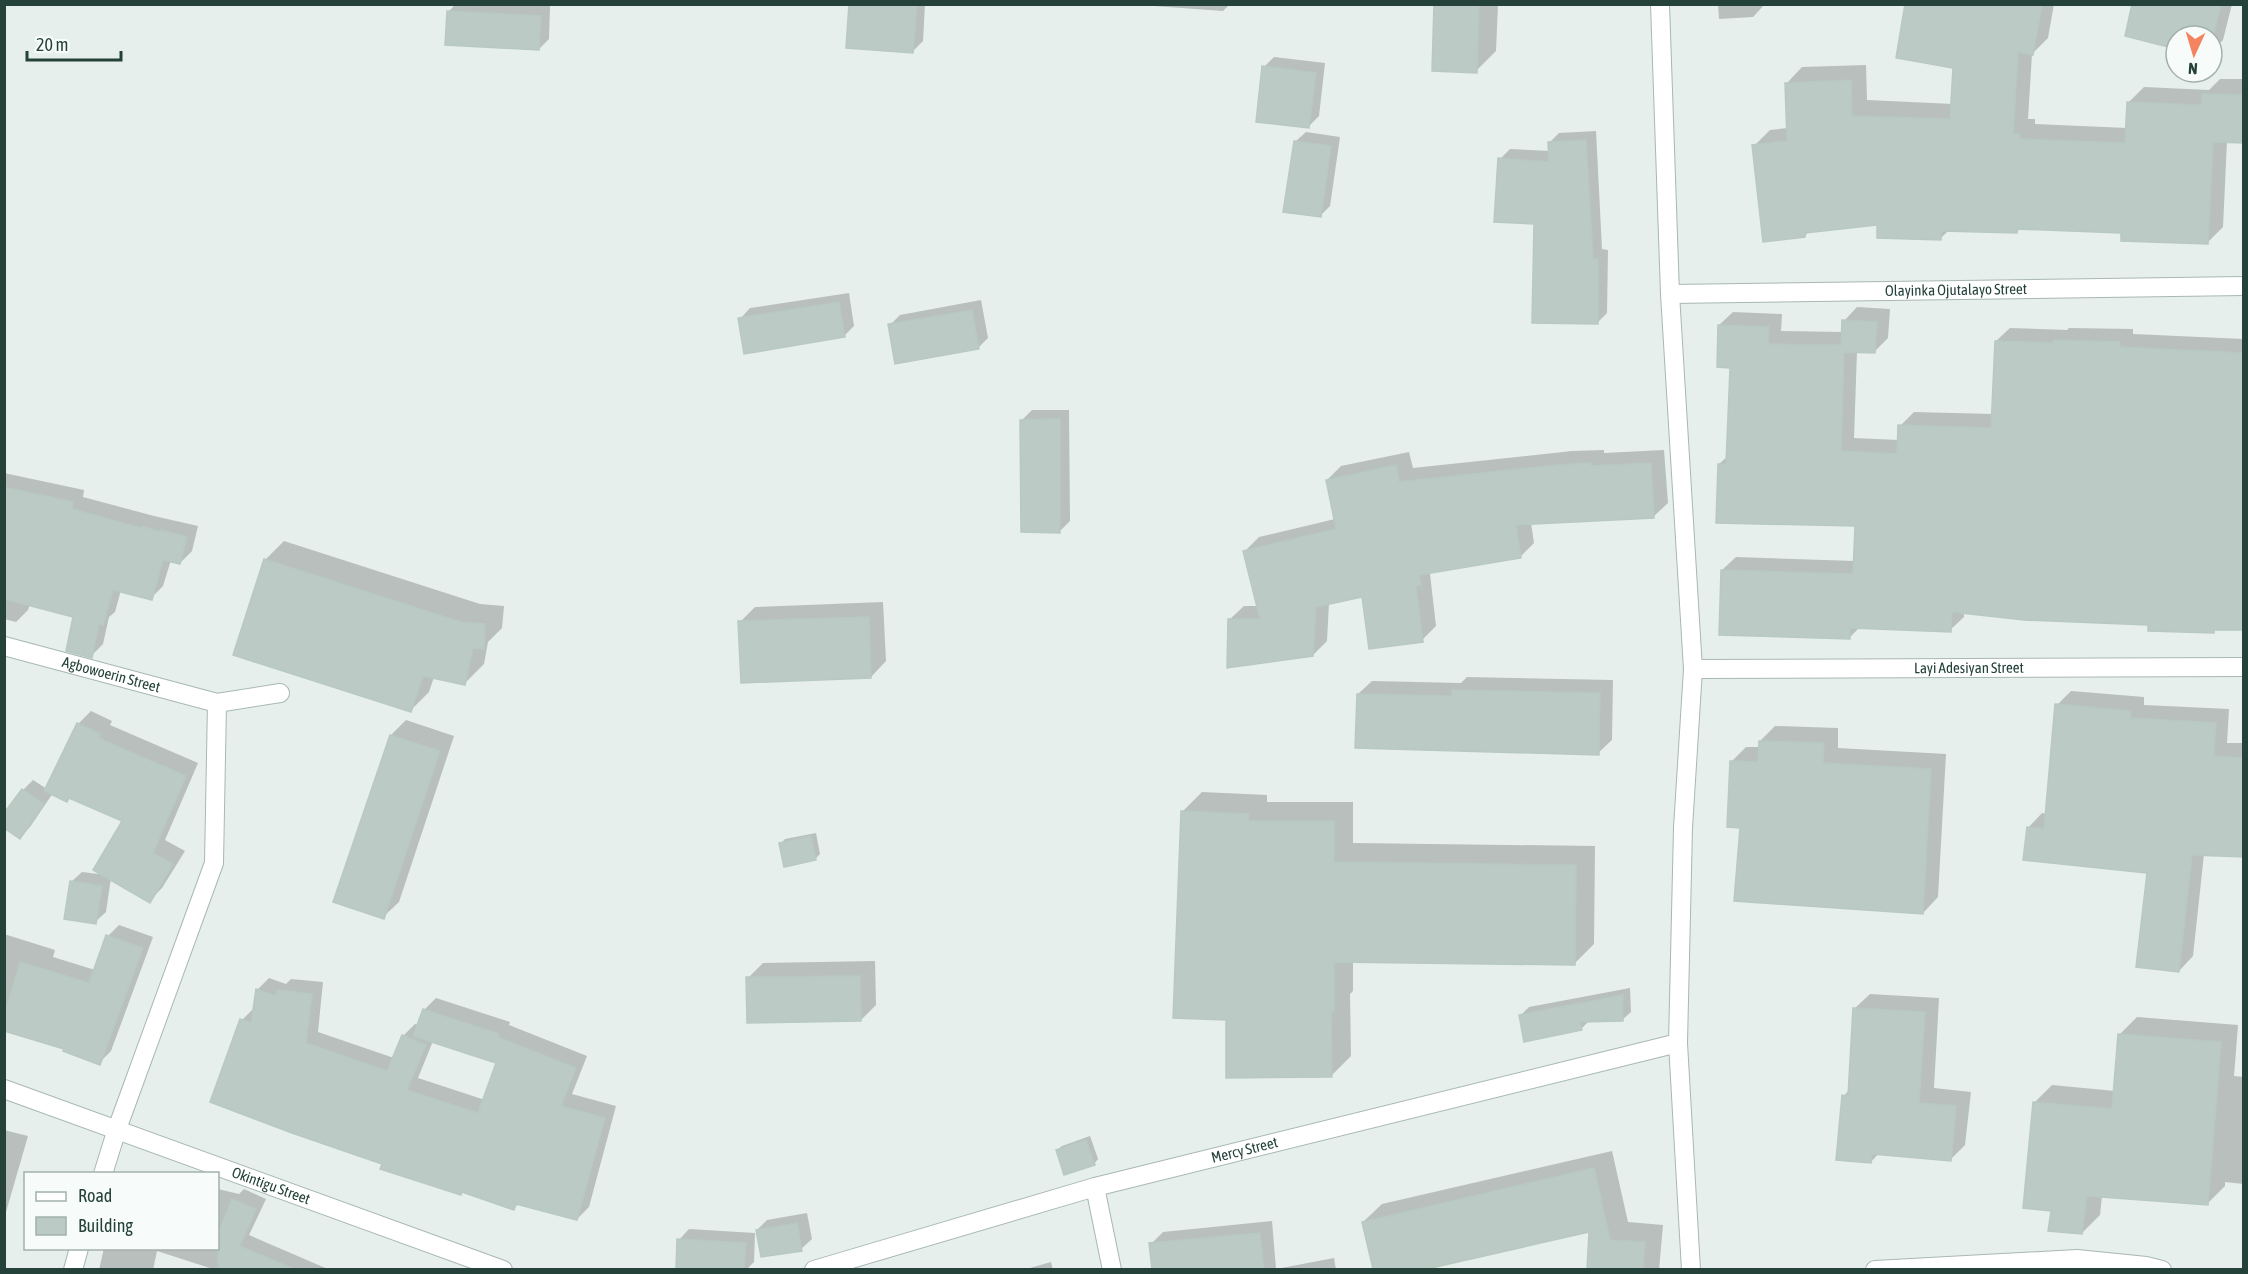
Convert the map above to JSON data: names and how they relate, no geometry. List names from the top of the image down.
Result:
{
  "streets": {
    "street": [
      "Olayinka Ojutalayo Street",
      "Layi Adesiyan Street",
      "Agbowoerin Street",
      "Mercy Street",
      "Okintigu Street"
    ]
  },
  "legend": ["Road", "Building"],
  "scale_bar": "20 m",
  "north": "bottom"
}
